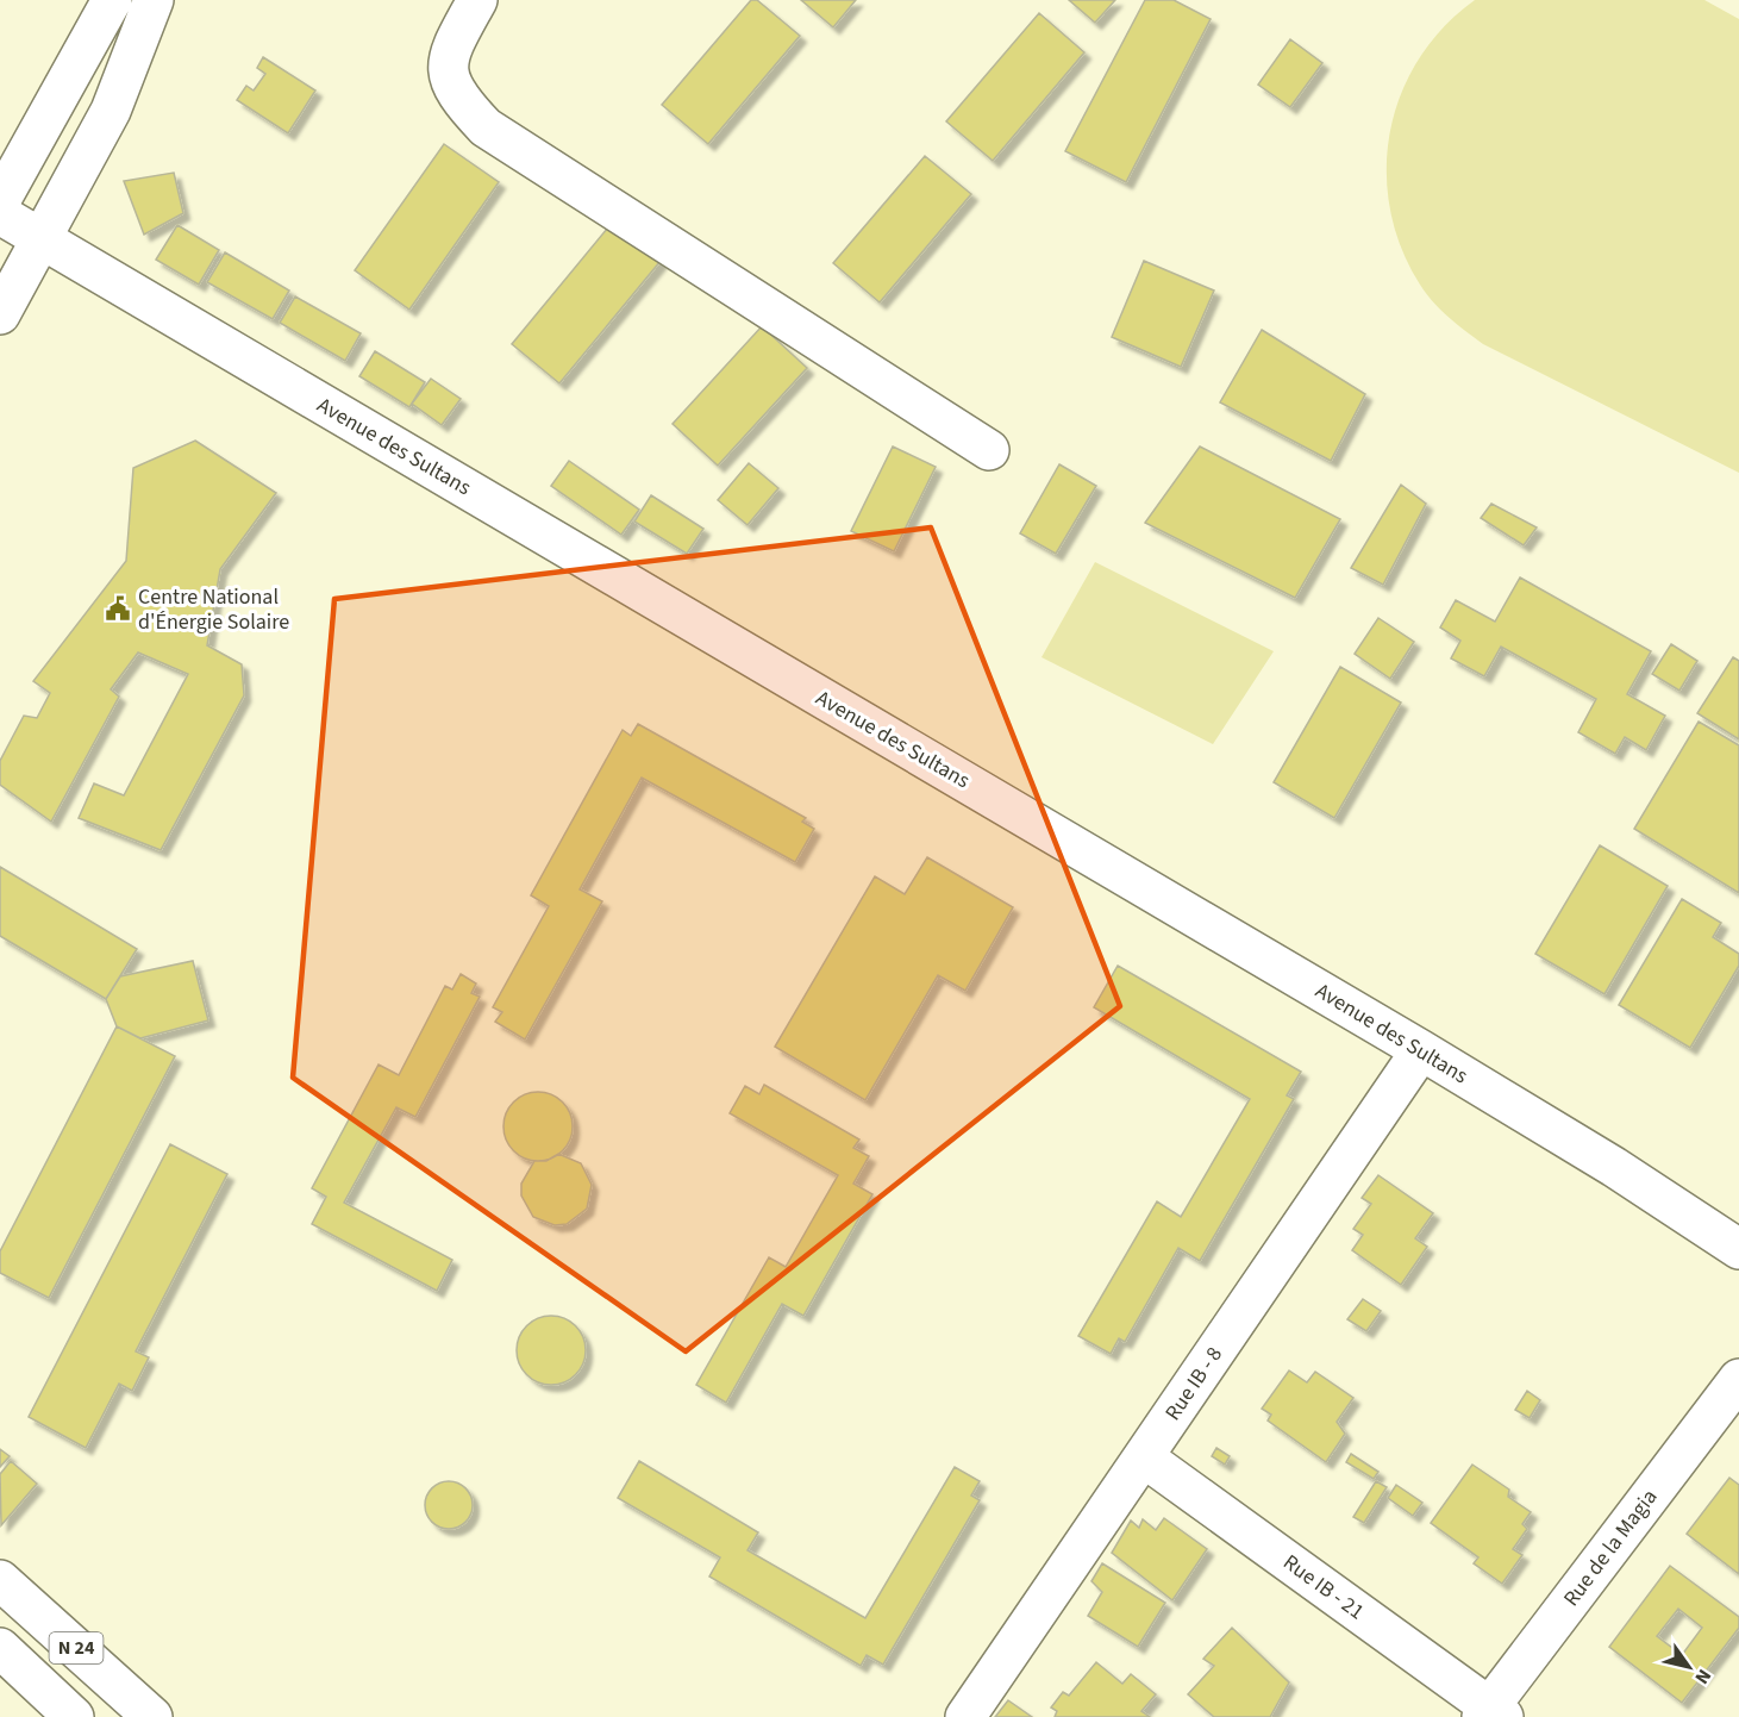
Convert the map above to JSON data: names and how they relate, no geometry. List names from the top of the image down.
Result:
{
  "streets": {
    "main road": [
      "Avenue des Sultans",
      "Rue IB - 8",
      "Rue de la Magia",
      "Rue IB - 21",
      "N 24"
    ]
  },
  "crossings": [
    ["Avenue des Sultans", "Rue IB - 8"],
    ["Rue IB - 8", "Rue IB - 21"],
    ["Rue de la Magia", "Rue IB - 21"]
  ],
  "places": {
    "public building": ["Centre National d'Énergie Solaire"]
  },
  "north": "bottom right"
}
